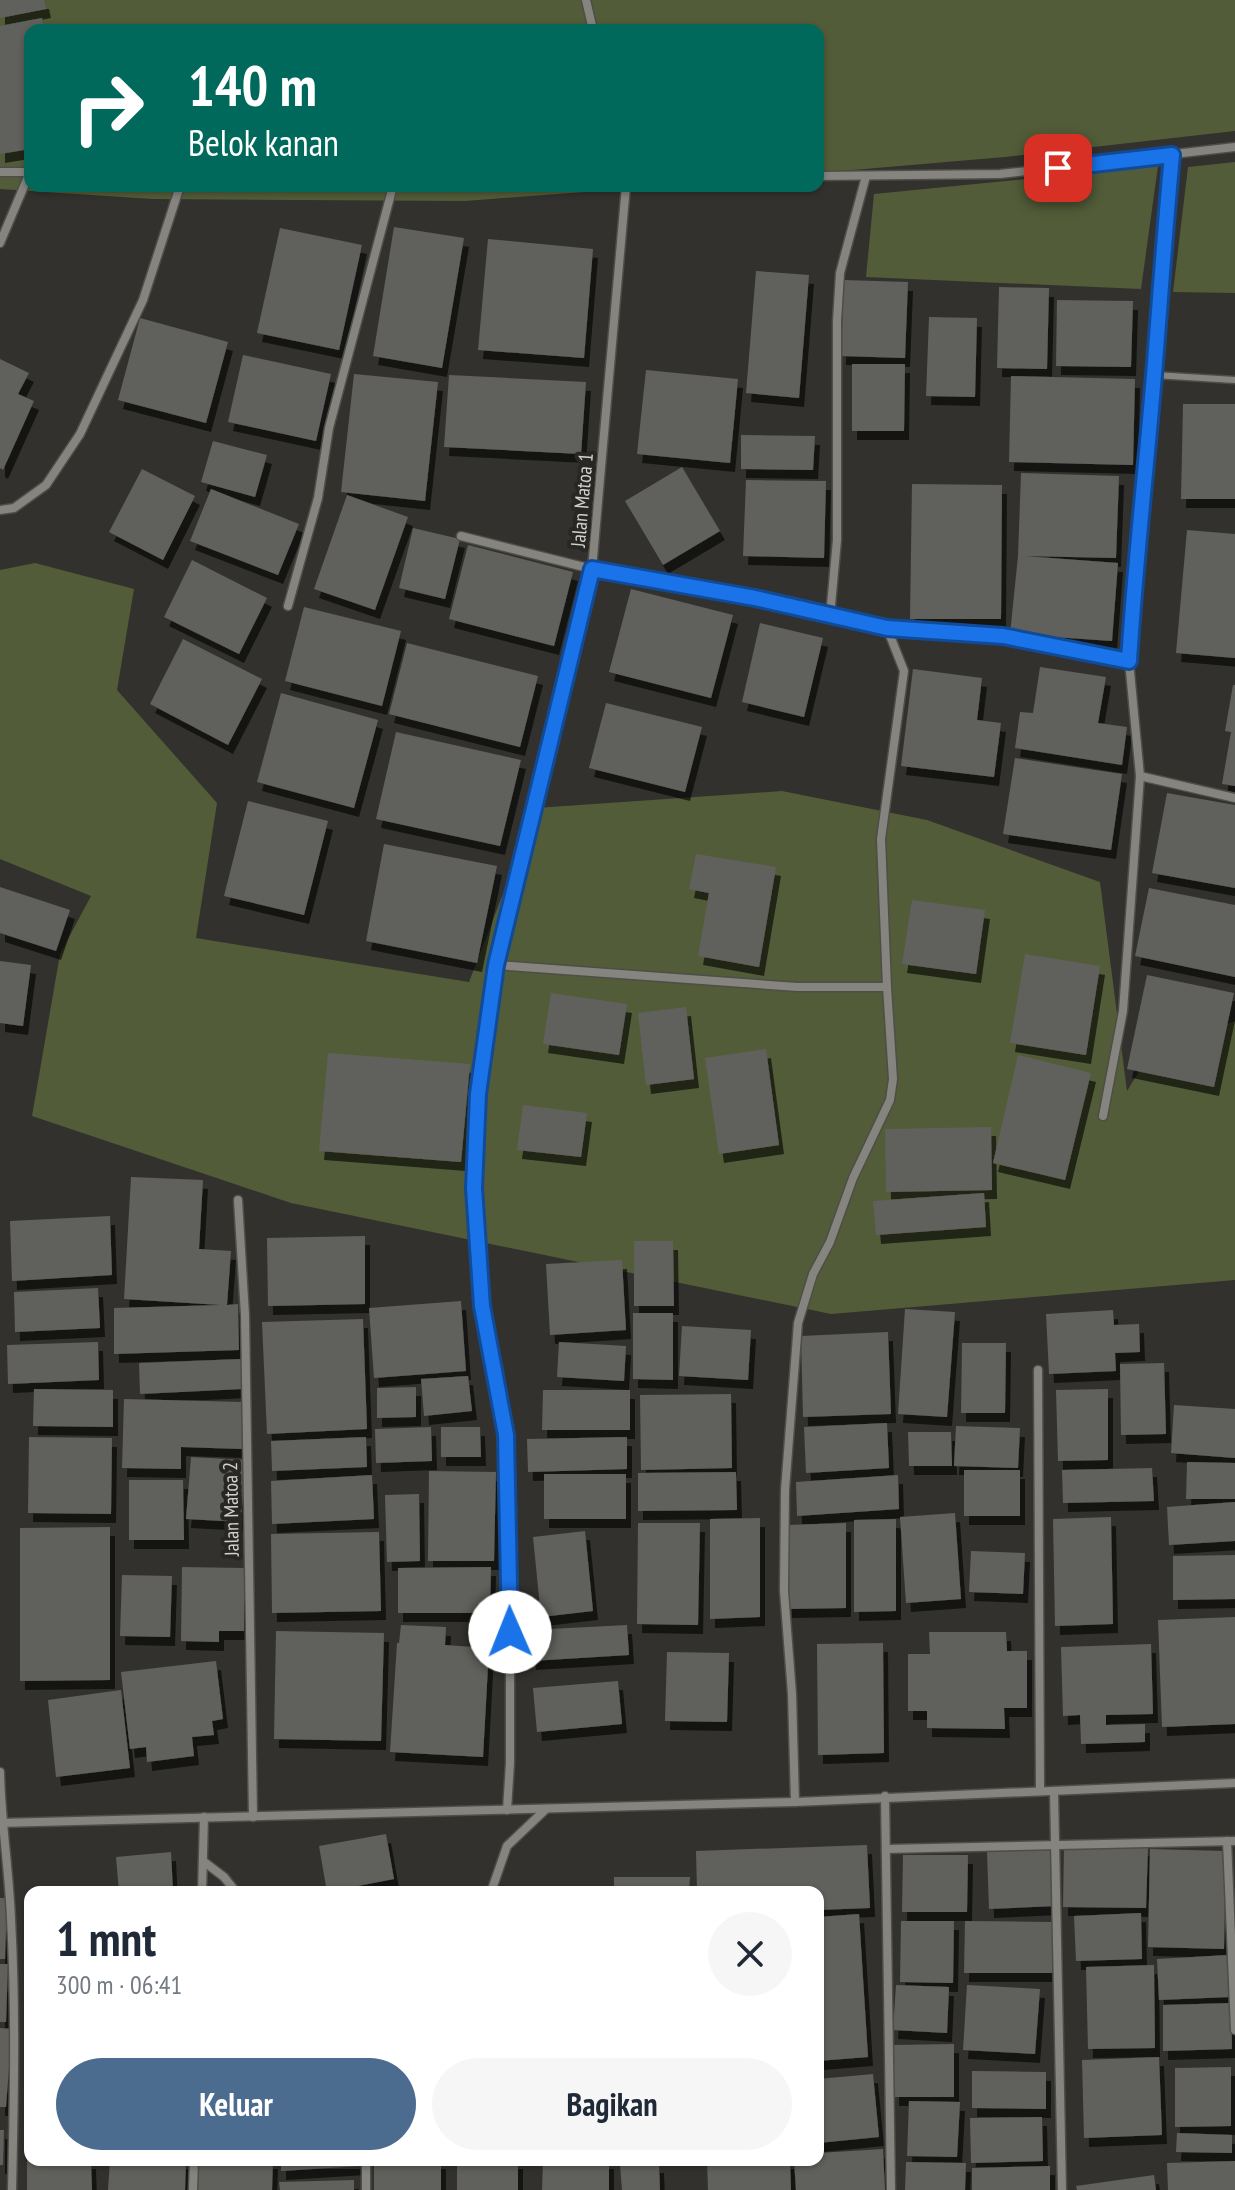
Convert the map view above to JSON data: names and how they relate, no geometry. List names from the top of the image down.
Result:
{
  "streets": {
    "street": ["Jalan Matoa 1", "Jalan Matoa 2"]
  },
  "page": {
    "turn": ["140 m", "Belok kanan"],
    "heading": ["1 mnt", "300 m · 06:41"],
    "buttons": ["Keluar", "Bagikan"]
  }
}
